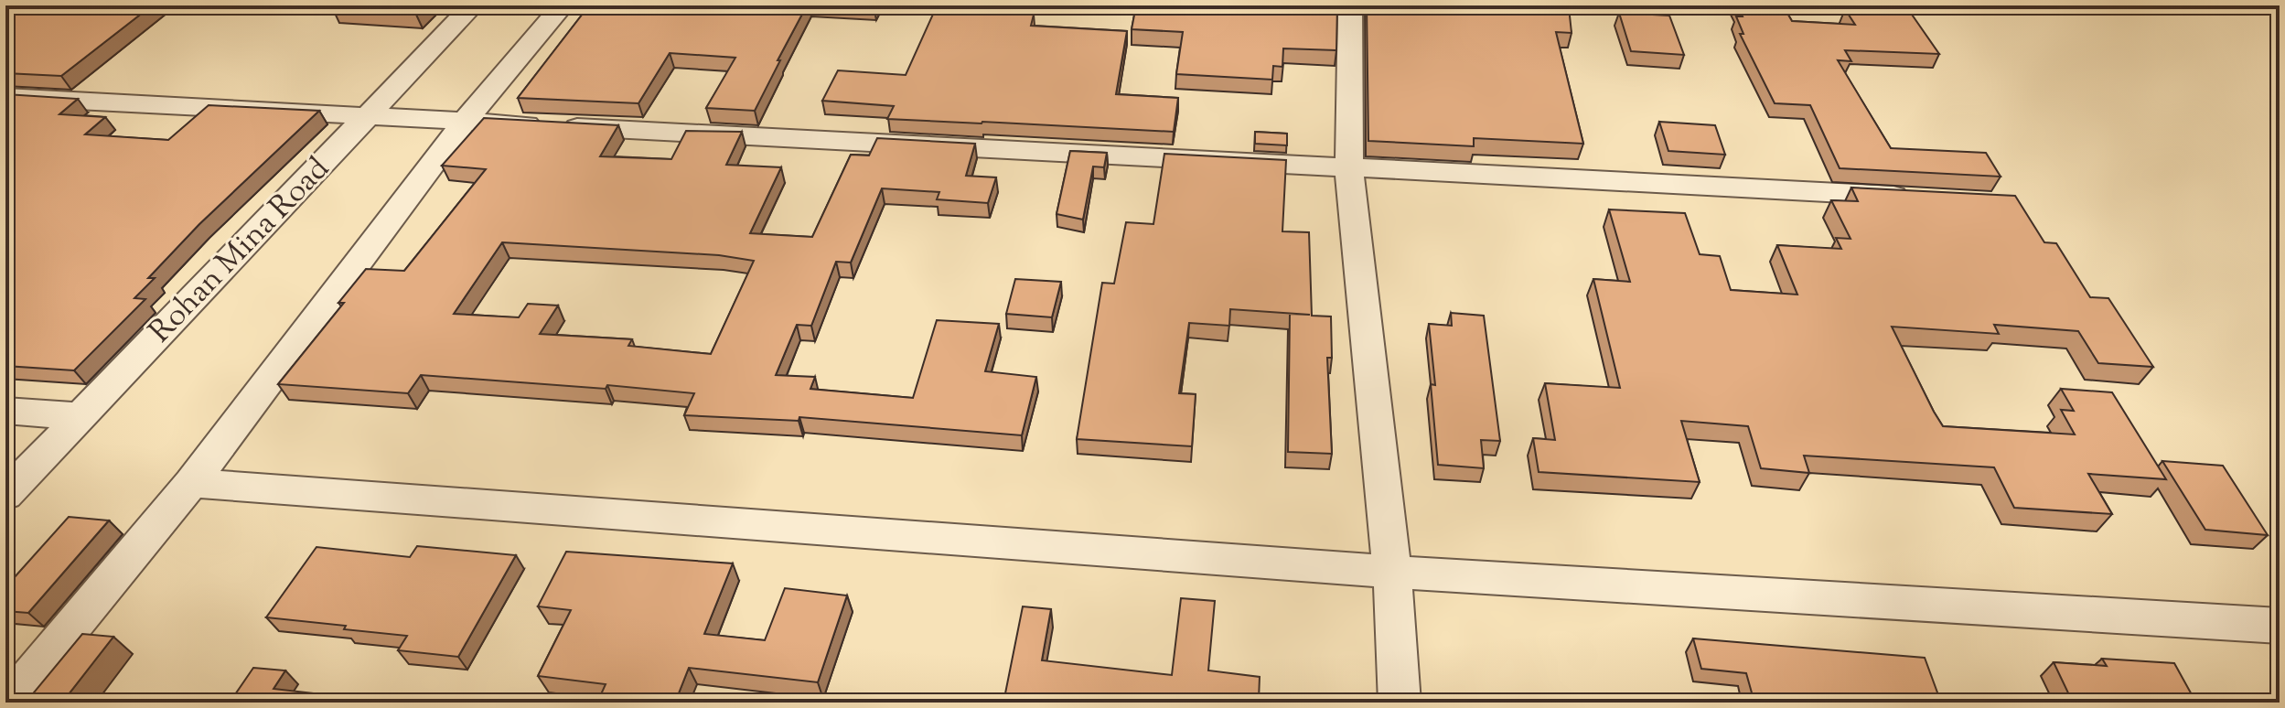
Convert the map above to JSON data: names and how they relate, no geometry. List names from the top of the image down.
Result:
{
  "streets": {
    "street": ["Rohan Mina Road"]
  }
}
